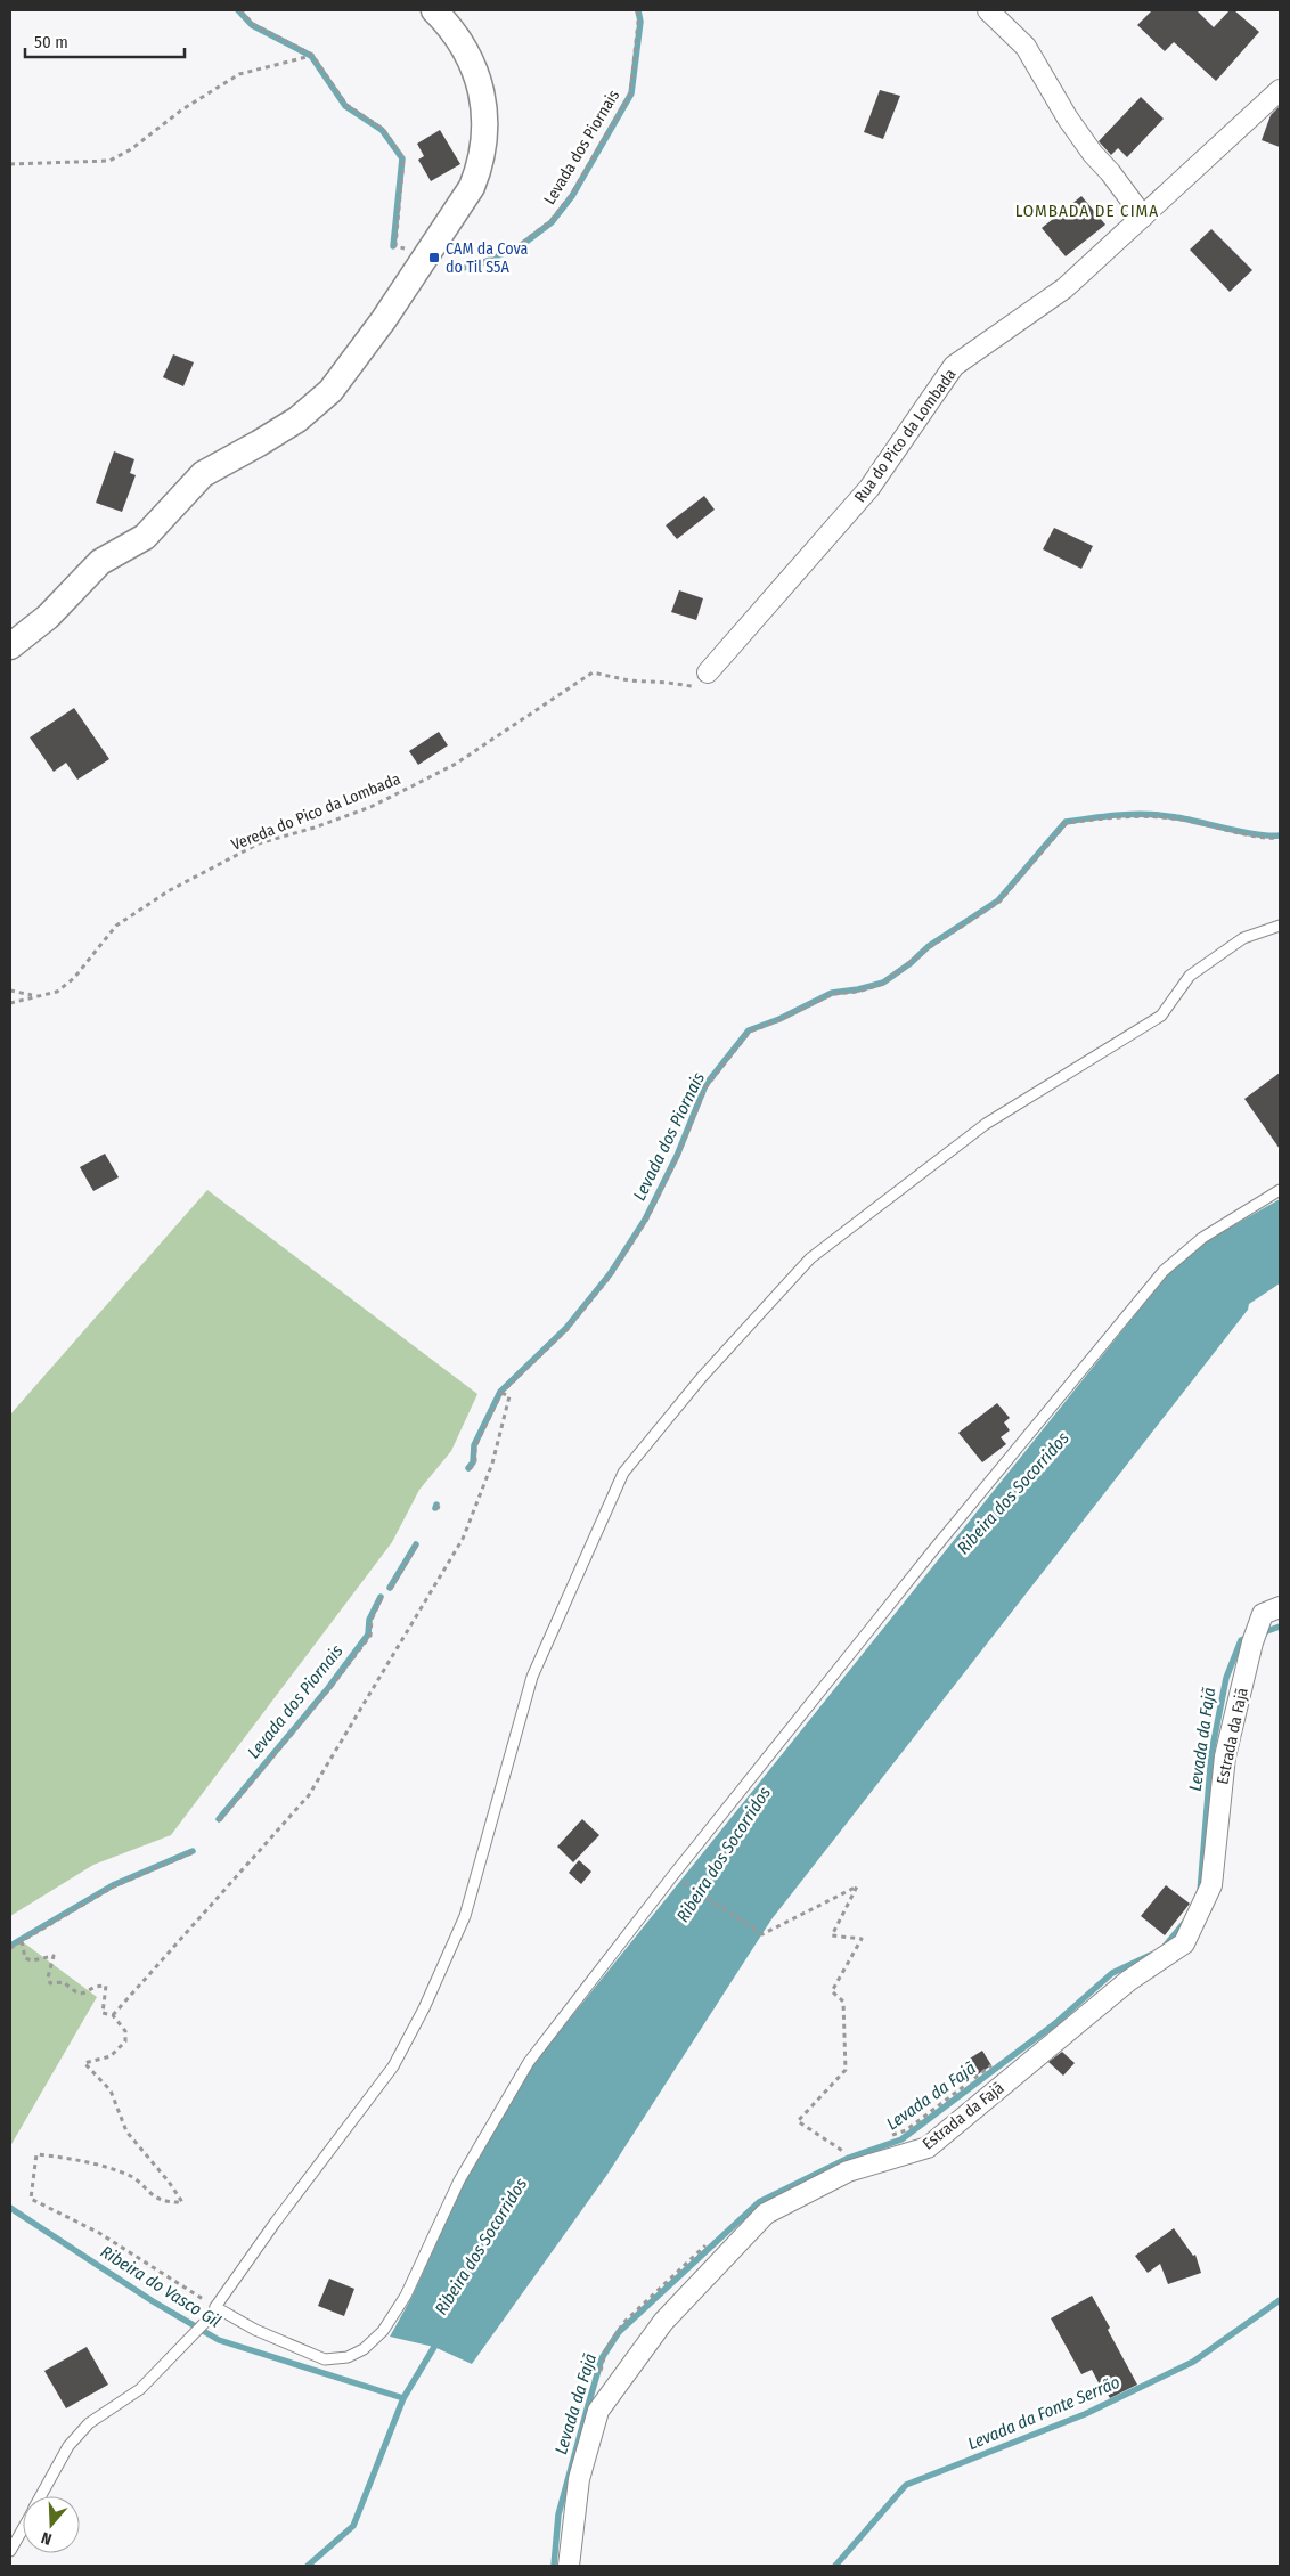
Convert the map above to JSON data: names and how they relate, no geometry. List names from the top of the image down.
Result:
{
  "streets": {
    "street": ["Rua do Pico da Lombada", "Estrada da Fajã"],
    "path": ["Levada dos Piornais", "Vereda do Pico da Lombada"]
  },
  "crossings": [
    ["Rua do Pico da Lombada", "Vereda do Pico da Lombada"]
  ],
  "districts": ["LOMBADA DE CIMA"],
  "water": [
    "Levada dos Piornais",
    "Ribeira dos Socorridos",
    "Levada da Fajã",
    "Ribeira do Vasco Gil",
    "Levada da Fonte Serrão"
  ],
  "places": {
    "transit": ["CAM da Cova do Til S5A"]
  },
  "scale_bar": "50 m",
  "north": "bottom"
}
